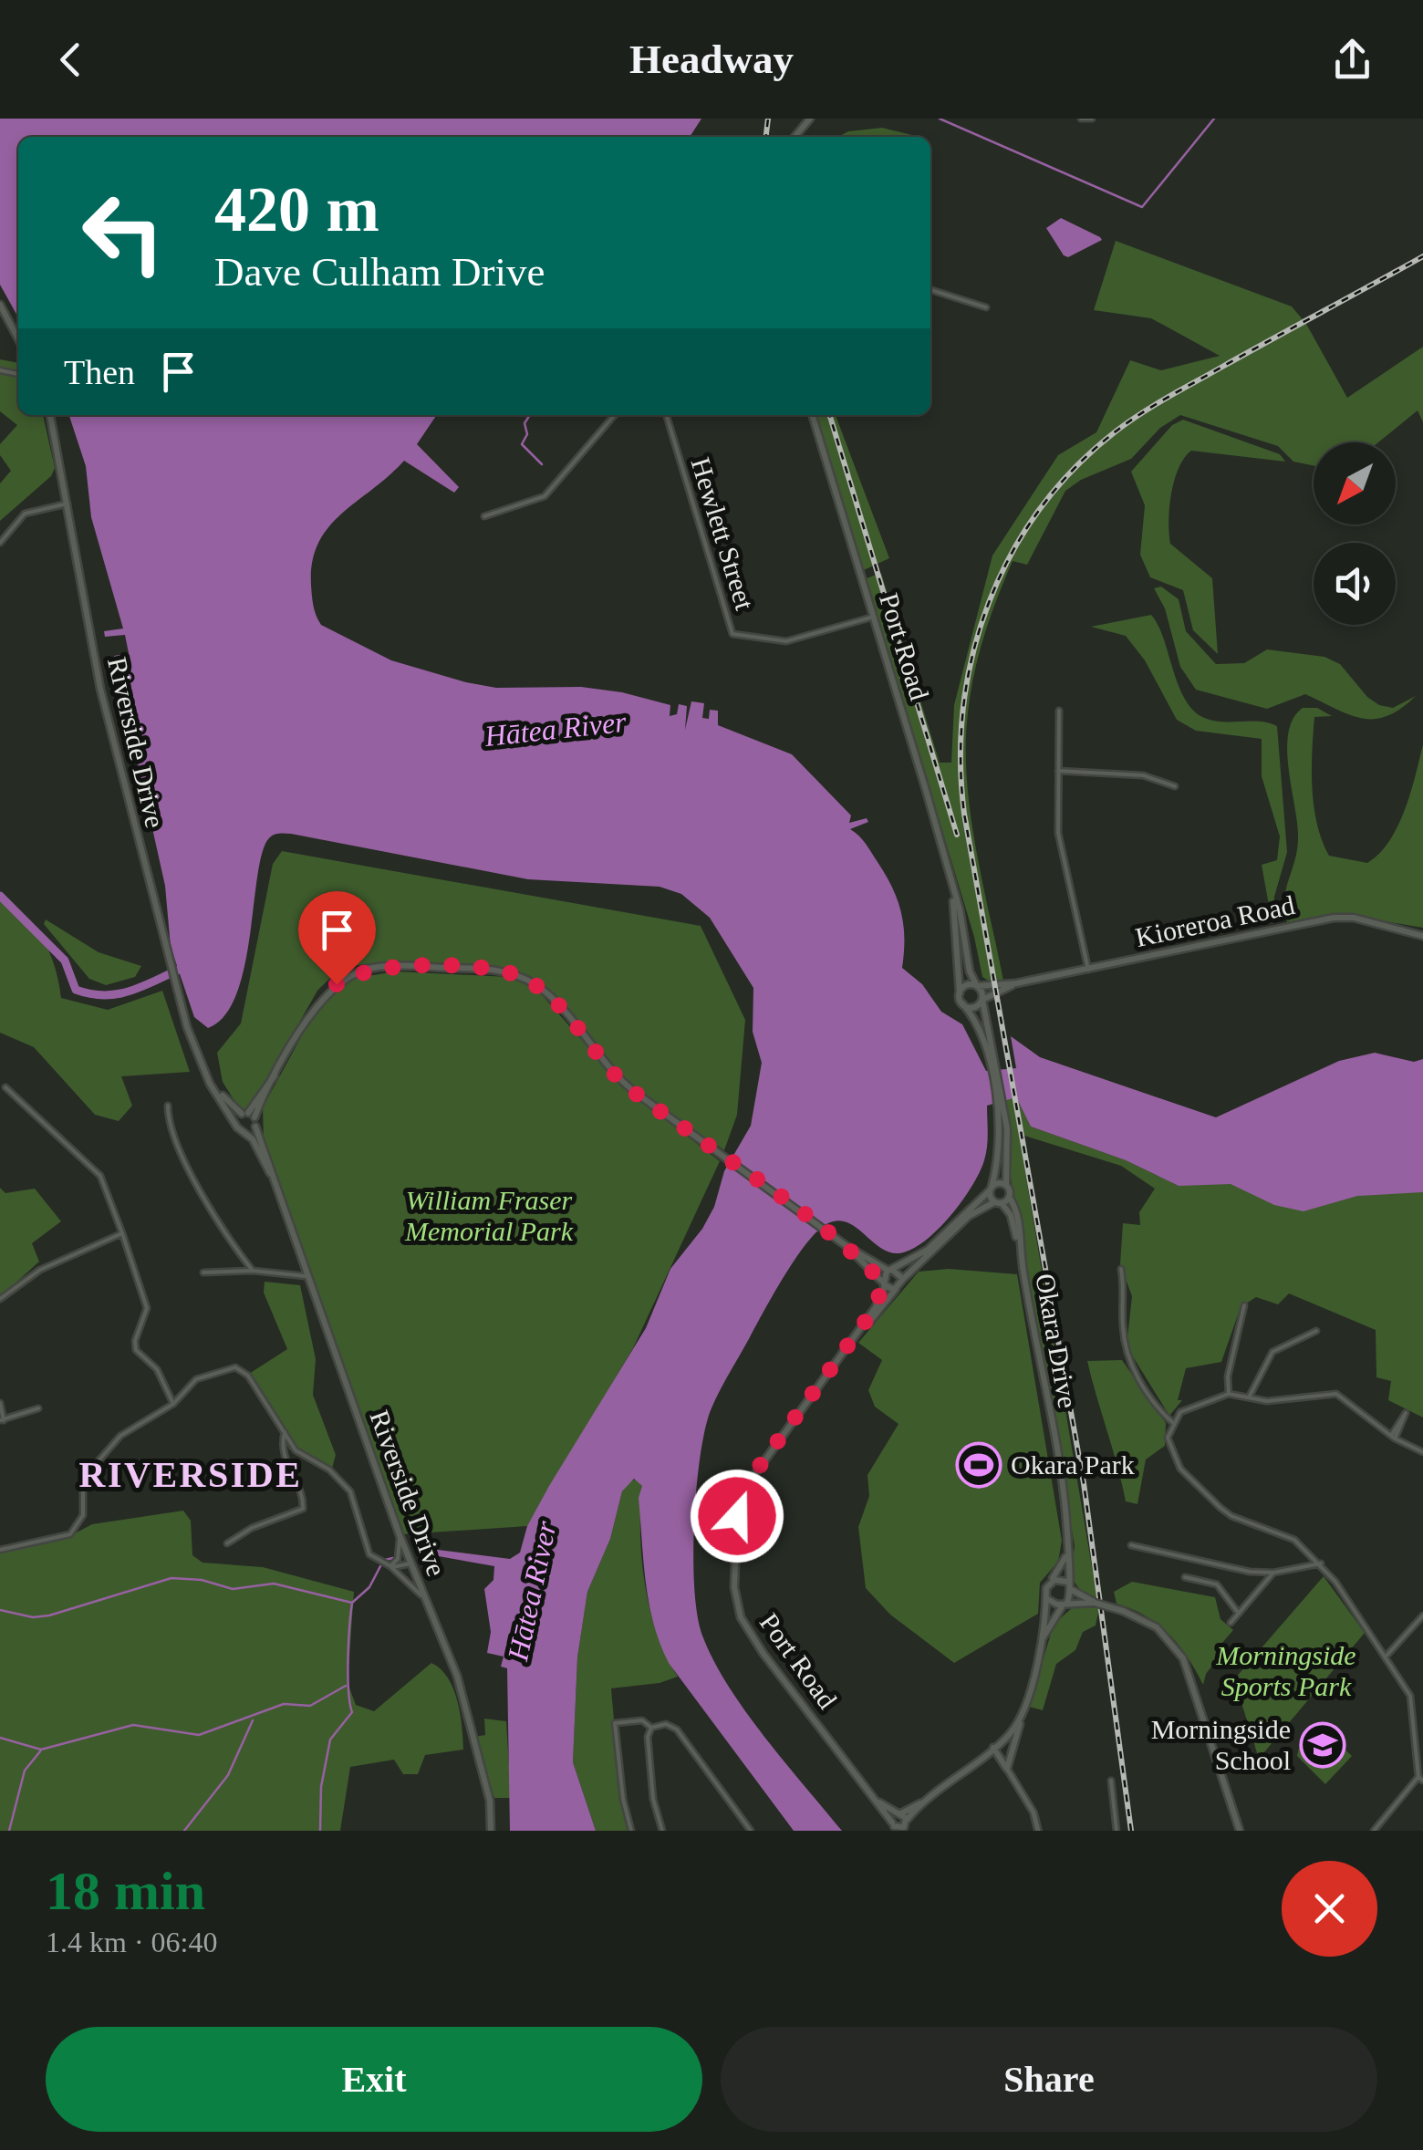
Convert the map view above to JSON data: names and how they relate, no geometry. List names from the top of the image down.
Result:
{
  "streets": {
    "main road": [
      "Port Road",
      "Riverside Drive",
      "Kioreroa Road",
      "Okara Drive"
    ],
    "street": ["Hewlett Street"]
  },
  "crossings": [
    ["Hewlett Street", "Port Road"],
    ["Port Road", "Kioreroa Road"],
    ["Port Road", "Okara Drive"]
  ],
  "districts": ["RIVERSIDE"],
  "water": ["Hātea River"],
  "parks": ["William Fraser Memorial Park", "Morningside Sports Park"],
  "places": {
    "sports": ["Okara Park"],
    "school or university": ["Morningside School"]
  },
  "north": "bottom left",
  "page": {
    "header": "Headway",
    "turn": ["420 m", "Dave Culham Drive"],
    "then": "Then",
    "heading": ["18 min", "1.4 km · 06:40"],
    "buttons": ["Exit", "Share"]
  }
}
